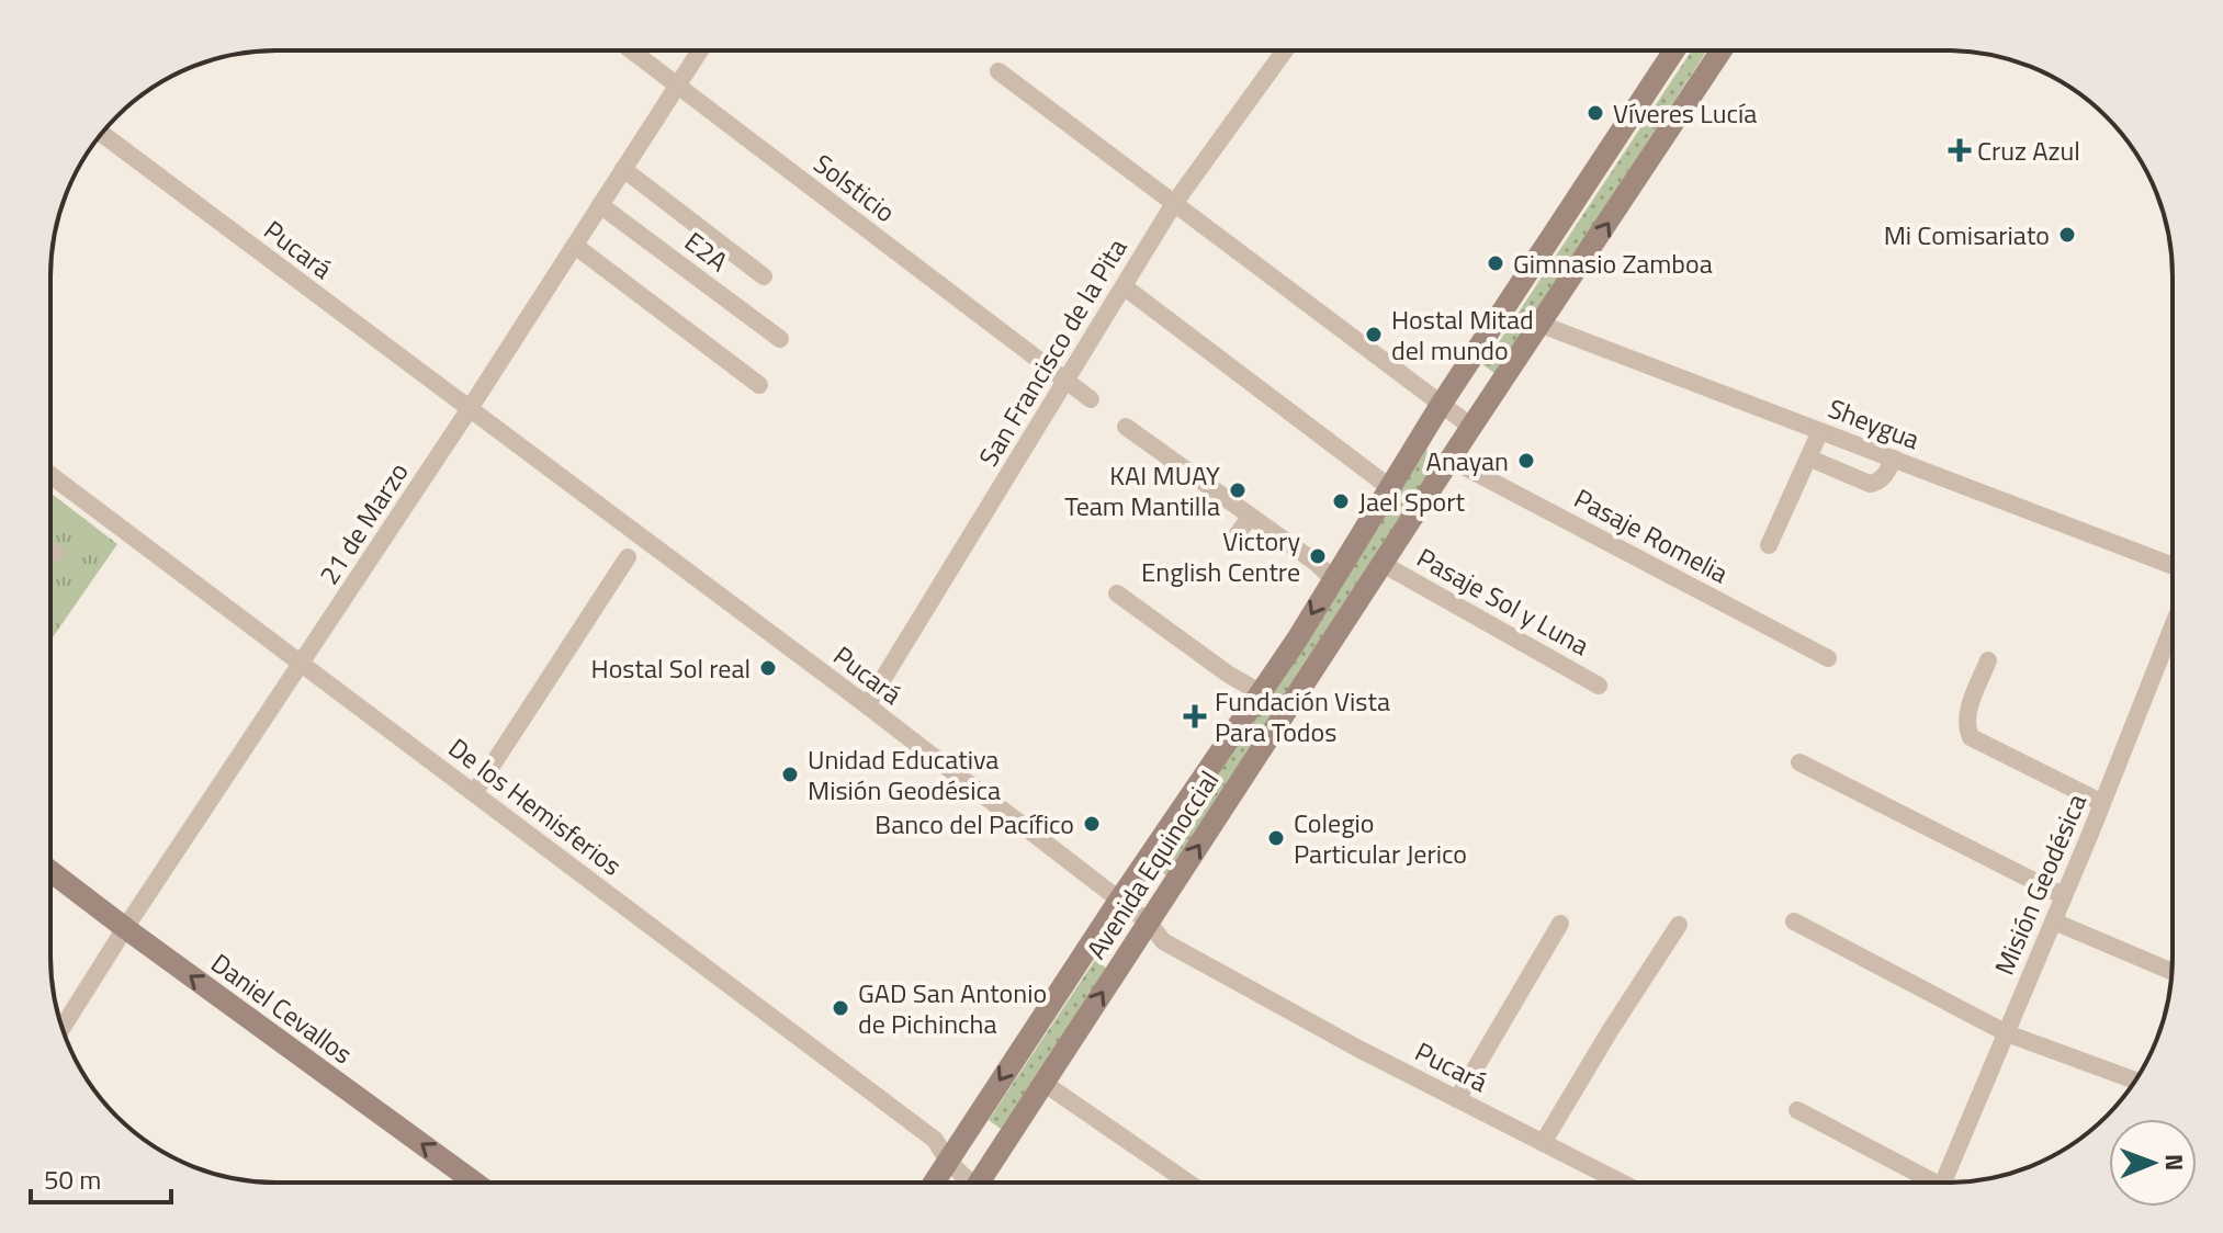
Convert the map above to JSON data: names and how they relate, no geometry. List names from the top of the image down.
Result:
{
  "streets": {
    "main road": ["Avenida Equinoccial", "Daniel Cevallos"],
    "street": [
      "Solsticio",
      "Pucará",
      "E2A",
      "San Francisco de la Pita",
      "Sheygua",
      "21 de Marzo",
      "Pasaje Romelia",
      "Pasaje Sol y Luna",
      "De los Hemisferios",
      "Misión Geodésica"
    ]
  },
  "crossings": [
    ["Solsticio", "San Francisco de la Pita"],
    ["Solsticio", "21 de Marzo"],
    ["Pucará", "San Francisco de la Pita"],
    ["Pucará", "21 de Marzo"],
    ["Pucará", "Avenida Equinoccial"],
    ["E2A", "21 de Marzo"],
    ["Sheygua", "Avenida Equinoccial"],
    ["21 de Marzo", "De los Hemisferios"],
    ["21 de Marzo", "Daniel Cevallos"],
    ["Pasaje Romelia", "Avenida Equinoccial"],
    ["Pasaje Sol y Luna", "Avenida Equinoccial"],
    ["De los Hemisferios", "Avenida Equinoccial"]
  ],
  "one_way": ["Daniel Cevallos"],
  "places": {
    "other": [
      "Víveres Lucía",
      "Mi Comisariato",
      "Gimnasio Zamboa",
      "Hostal Mitad del mundo",
      "Anayan",
      "KAI MUAY Team Mantilla",
      "Jael Sport",
      "Victory English Centre",
      "Hostal Sol real",
      "Unidad Educativa Misión Geodésica",
      "Banco del Pacífico",
      "Colegio Particular Jerico",
      "GAD San Antonio de Pichincha"
    ],
    "health": ["Cruz Azul", "Fundación Vista Para Todos"]
  },
  "scale_bar": "50 m",
  "north": "right"
}
